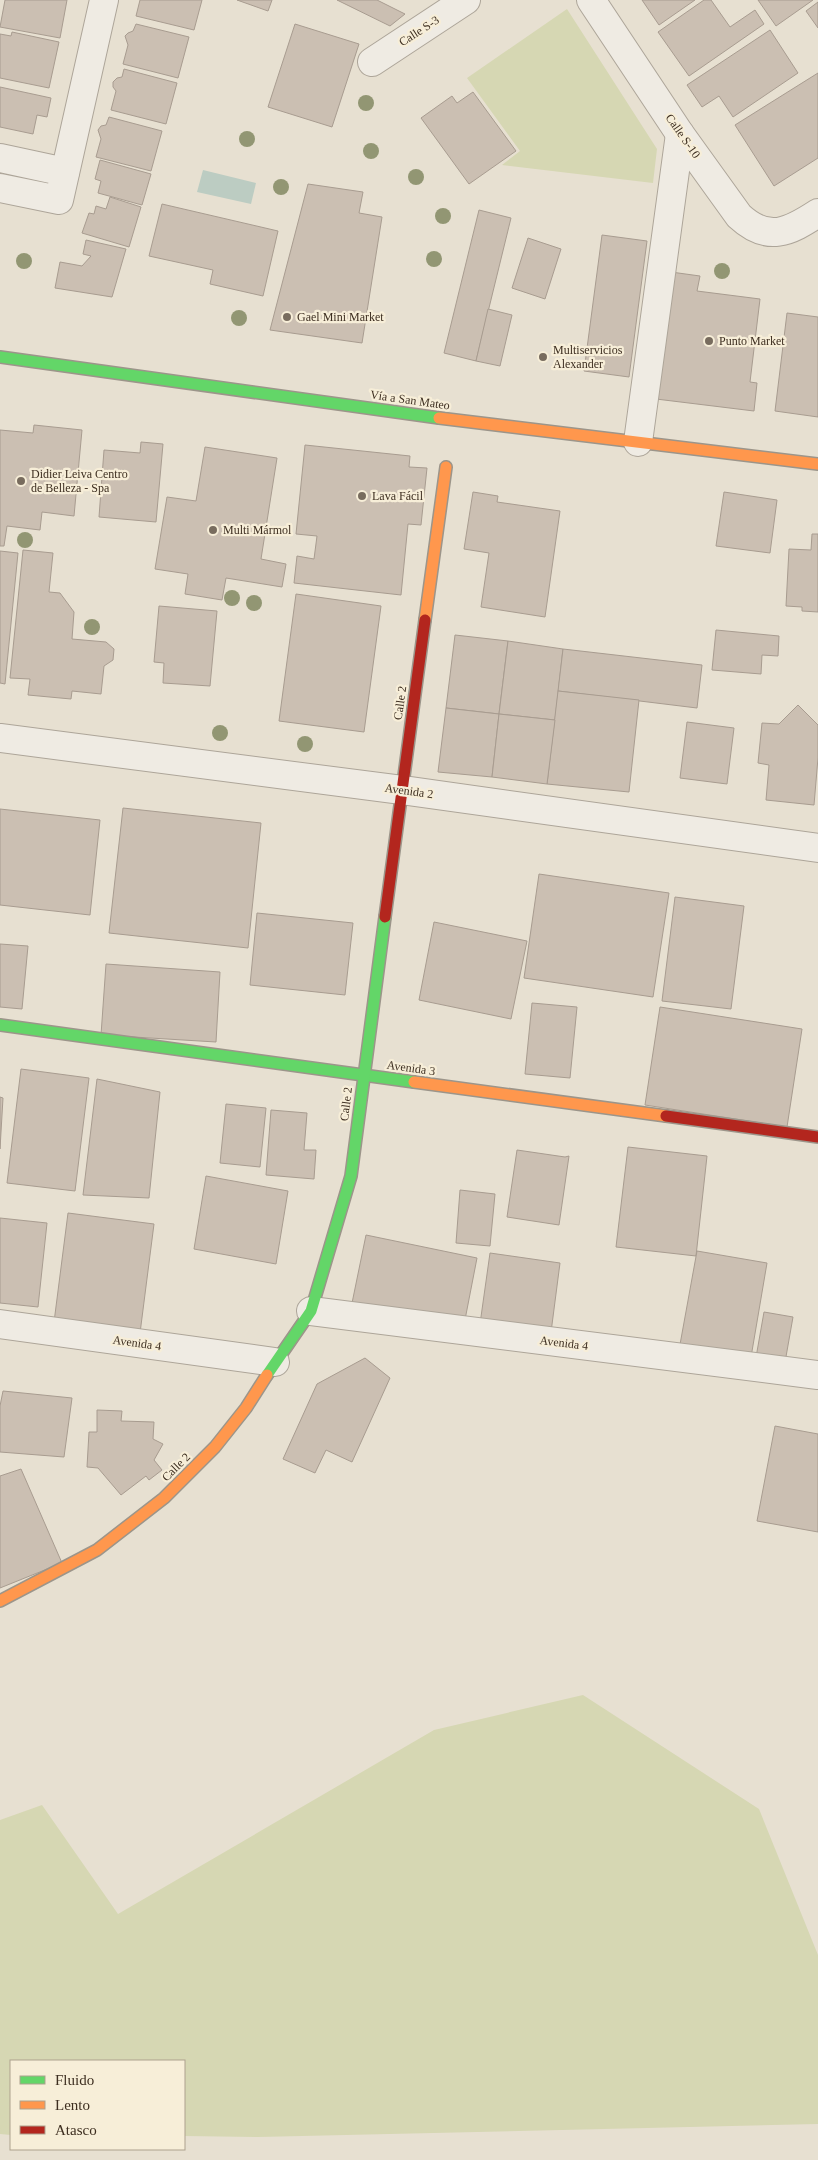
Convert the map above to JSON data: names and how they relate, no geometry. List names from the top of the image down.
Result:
{
  "streets": {
    "street": [
      "Calle S-3",
      "Calle S-10",
      "Vía a San Mateo",
      "Calle 2",
      "Avenida 2",
      "Avenida 3",
      "Avenida 4"
    ]
  },
  "crossings": [
    ["Calle 2", "Avenida 2"],
    ["Calle 2", "Avenida 3"],
    ["Calle 2", "Avenida 4"]
  ],
  "places": [
    "Gael Mini Market",
    "Punto Market",
    "Multiservicios Alexander",
    "Didier Leiva Centro de Belleza - Spa",
    "Lava Fácil",
    "Multi Mármol"
  ],
  "legend": ["Fluido", "Lento", "Atasco"]
}
